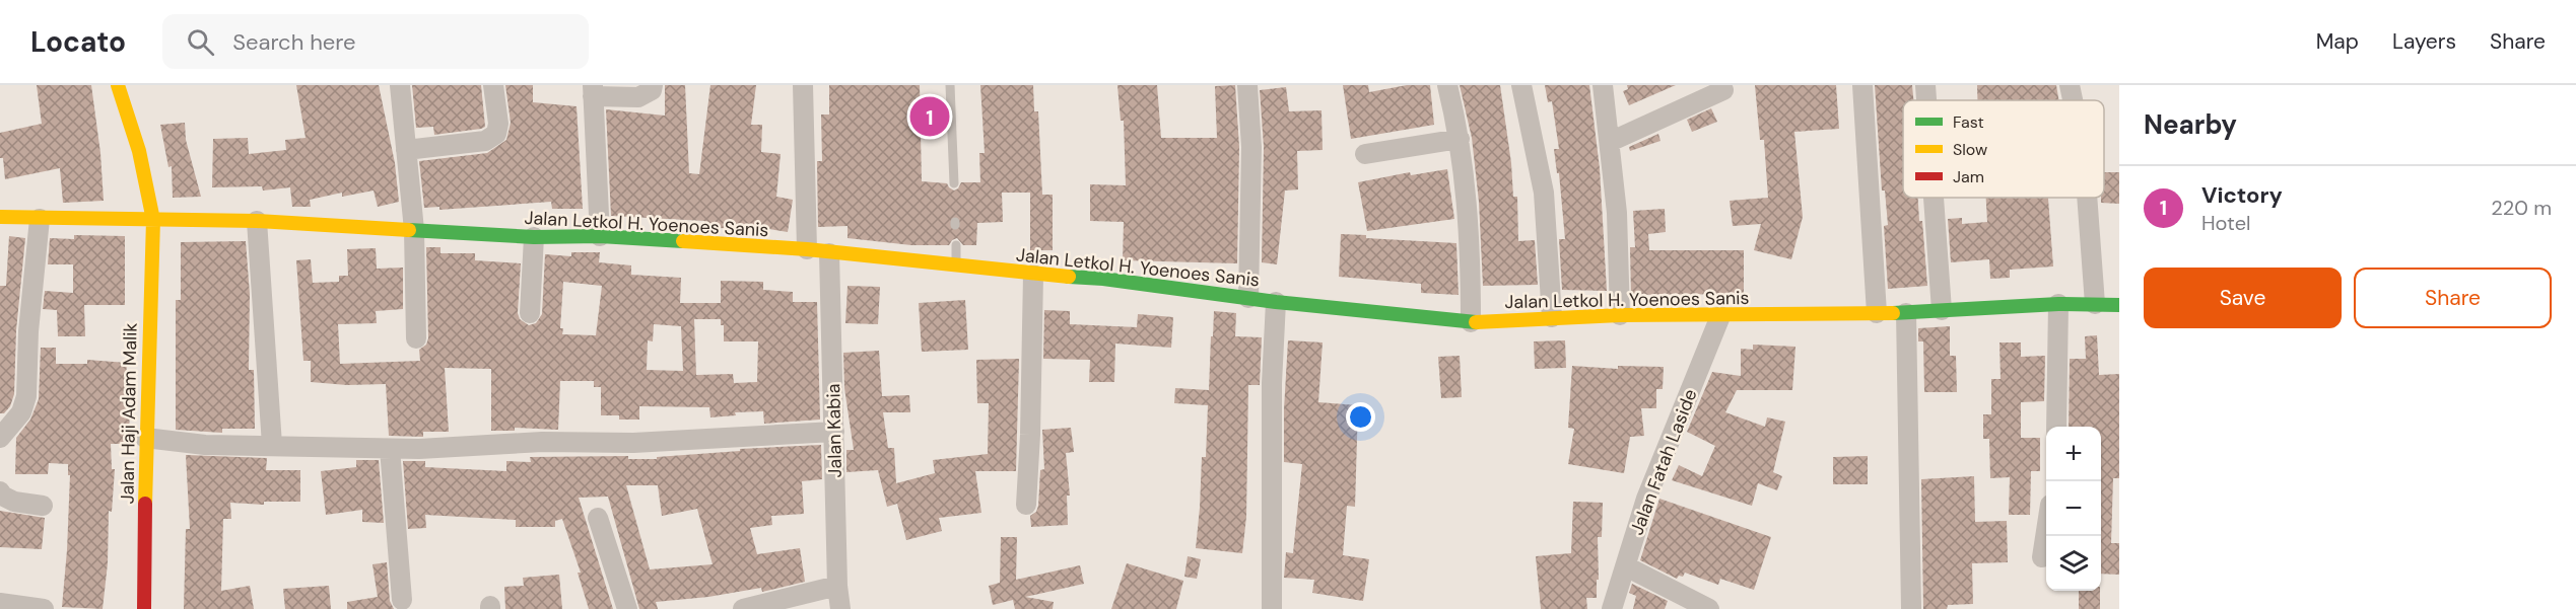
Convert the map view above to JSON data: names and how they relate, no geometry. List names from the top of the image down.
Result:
{
  "streets": {
    "street": [
      "Jalan Letkol H. Yoenoes Sanis",
      "Jalan Haji Adam Malik",
      "Jalan Kabia",
      "Jalan Fatah Laside"
    ]
  },
  "crossings": [
    ["Jalan Letkol H. Yoenoes Sanis", "Jalan Haji Adam Malik"],
    ["Jalan Letkol H. Yoenoes Sanis", "Jalan Kabia"],
    ["Jalan Letkol H. Yoenoes Sanis", "Jalan Fatah Laside"]
  ],
  "legend": ["Fast", "Slow", "Jam"],
  "page": {
    "header": "Locato",
    "search": "Search here",
    "nav": ["Map", "Layers", "Share"],
    "heading": "Nearby",
    "pins": "1",
    "list": [
      {
        "mark": "1",
        "name": "Victory",
        "note": "Hotel",
        "value": "220 m"
      }
    ],
    "buttons": ["Save", "Share"],
    "map_buttons": ["+", "−"]
  }
}
